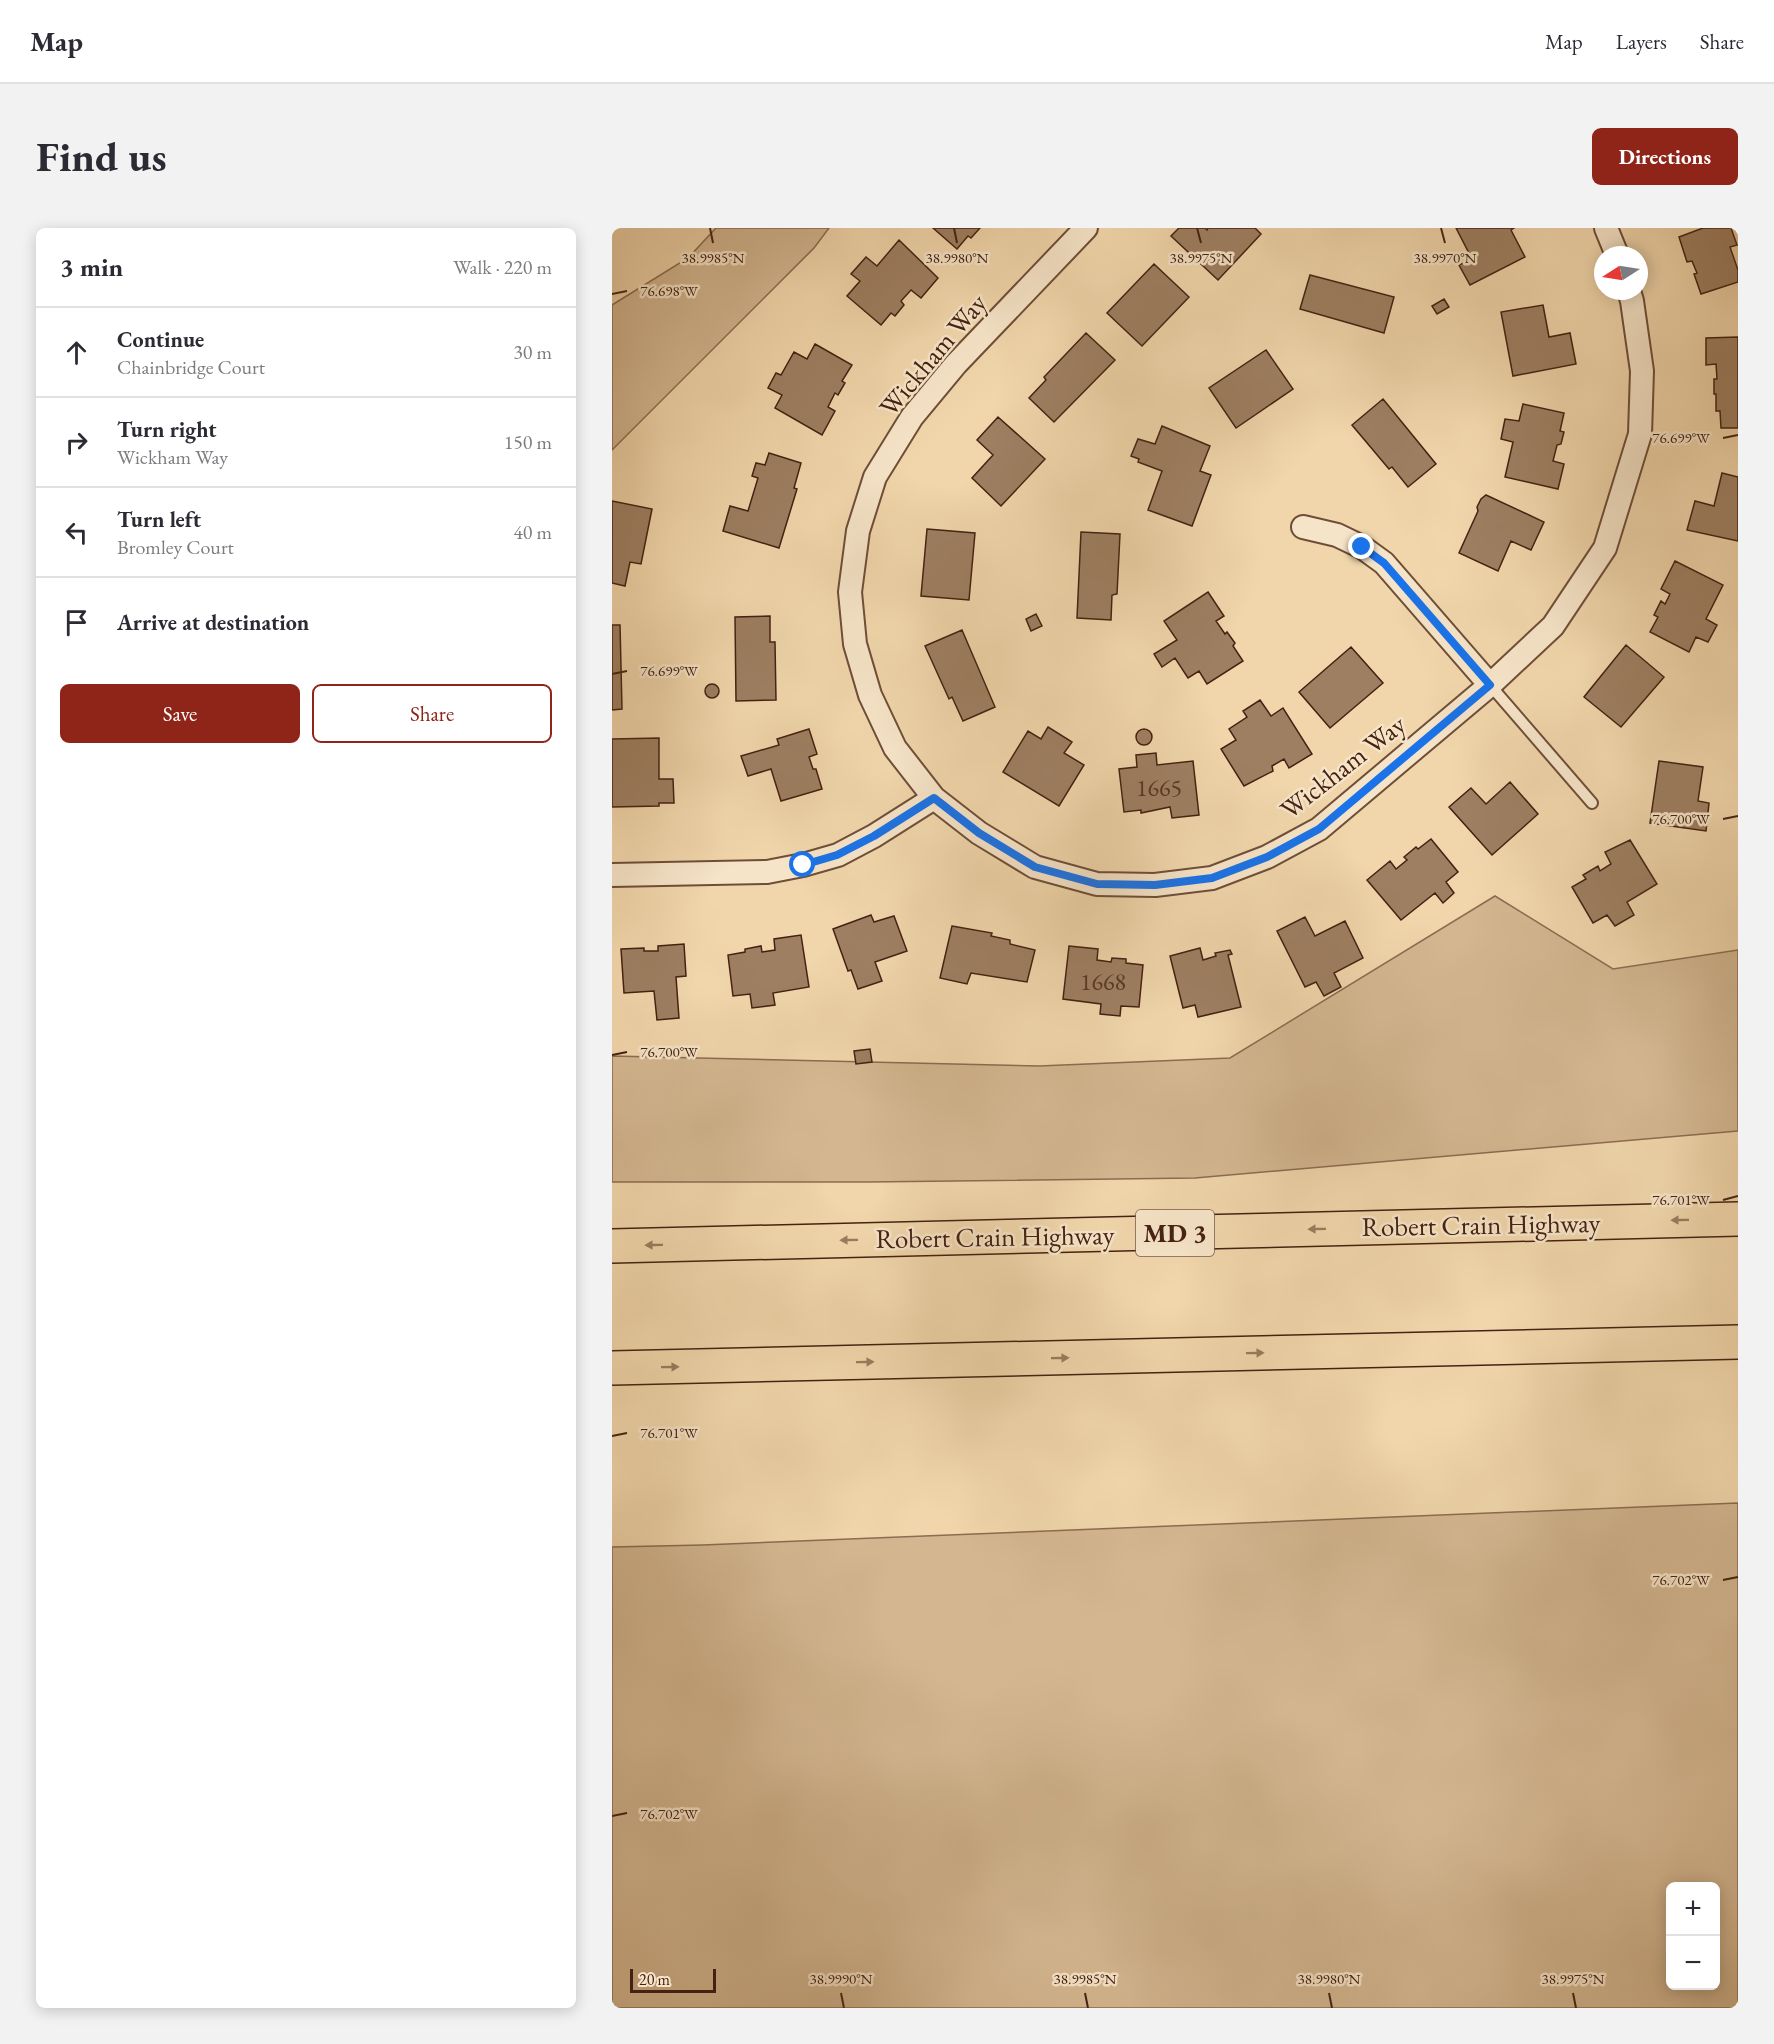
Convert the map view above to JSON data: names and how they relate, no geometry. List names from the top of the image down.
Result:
{
  "streets": {
    "highway": ["Robert Crain Highway", "MD 3"],
    "street": ["Wickham Way"]
  },
  "house_numbers": ["1665", "1668"],
  "scale_bar": "20 m",
  "north": "left",
  "page": {
    "header": "Map",
    "nav": ["Map", "Layers", "Share"],
    "buttons": [
      "Directions",
      ["Save", "Share"]
    ],
    "title": "Find us",
    "heading": ["3 min", "Walk · 220 m"],
    "list": [
      ["Continue", "Chainbridge Court", "30 m"],
      ["Turn right", "Wickham Way", "150 m"],
      ["Turn left", "Bromley Court", "40 m"],
      "Arrive at destination"
    ],
    "map_buttons": ["+", "−"],
    "scale": "20 m"
  },
  "coordinates": [
    "38.9985°N",
    "38.9980°N",
    "38.9975°N",
    "38.9970°N",
    "76.698°W",
    "76.699°W",
    "76.700°W",
    "76.701°W",
    "76.702°W",
    "38.9990°N"
  ]
}
